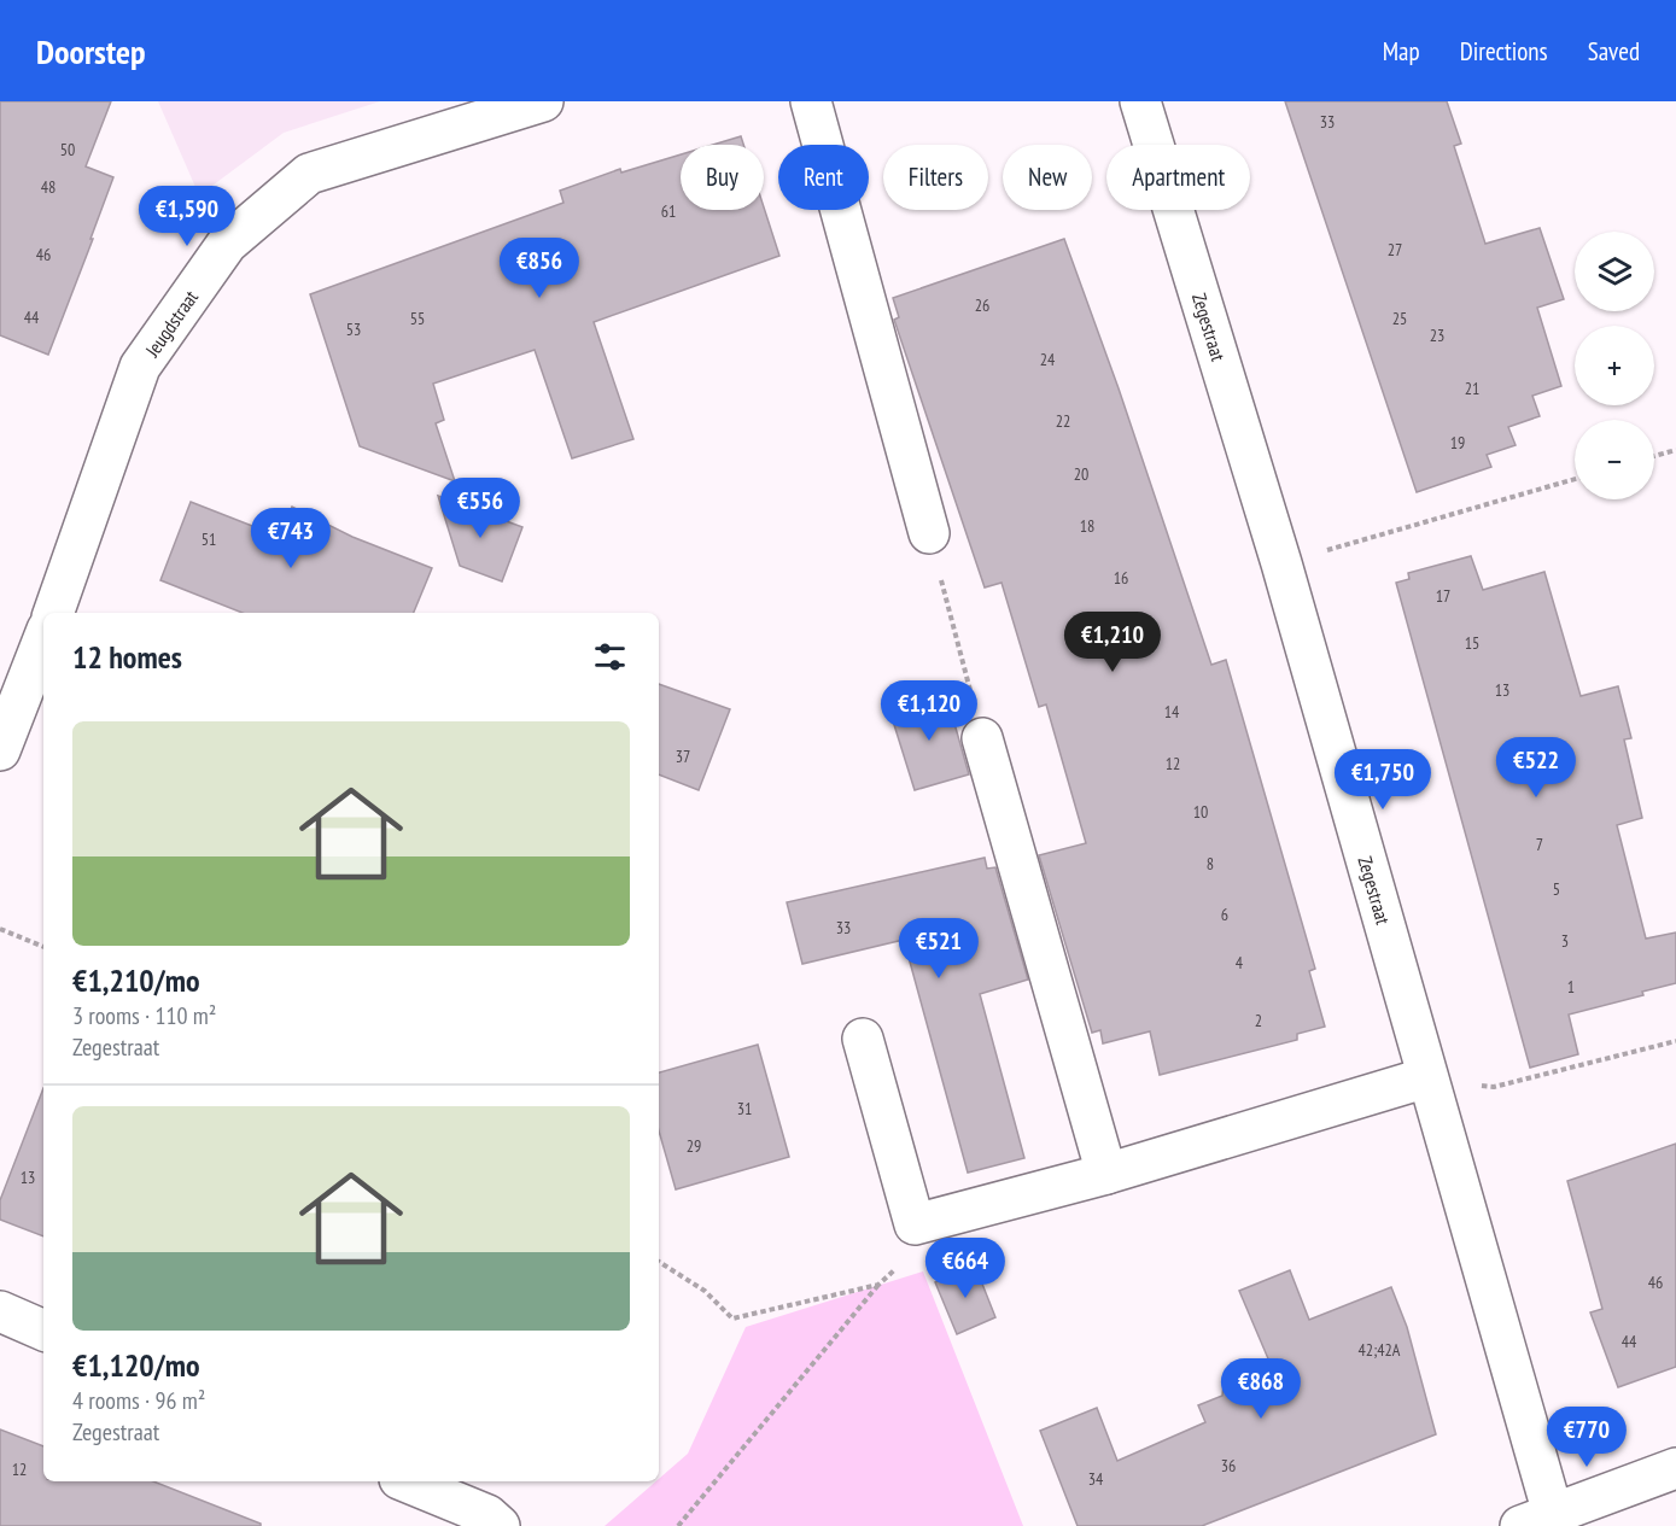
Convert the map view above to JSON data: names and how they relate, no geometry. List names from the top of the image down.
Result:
{
  "streets": {
    "street": ["Jeugdstraat", "Zegestraat"]
  },
  "house_numbers": [
    "33",
    "50",
    "48",
    "61",
    "27",
    "46",
    "26",
    "44",
    "55",
    "25",
    "53",
    "23",
    "24",
    "21",
    "22",
    "19",
    "20",
    "18",
    "51",
    "16",
    "17",
    "15",
    "13",
    "14",
    "37",
    "12",
    "10",
    "7",
    "8",
    "5",
    "6",
    "33",
    "3",
    "4",
    "1",
    "2",
    "31",
    "29",
    "13",
    "46",
    "44",
    "42;42A",
    "36",
    "12",
    "34"
  ],
  "page": {
    "header": "Doorstep",
    "nav": ["Map", "Directions", "Saved"],
    "chip": [
      "Buy",
      "Rent",
      "Filters",
      "New",
      "Apartment"
    ],
    "price": [
      "€1,590",
      "€856",
      "€556",
      "€743",
      "€1,210",
      "€1,120",
      "€522",
      "€1,750",
      "€521",
      "€664",
      "€868",
      "€770"
    ],
    "map_buttons": ["+", "−"],
    "heading": "12 homes",
    "list": [
      {
        "name": "€1,210/mo",
        "note": "3 rooms · 110 m² · Zegestraat"
      },
      {
        "name": "€1,120/mo",
        "note": "4 rooms · 96 m² · Zegestraat"
      }
    ]
  }
}
